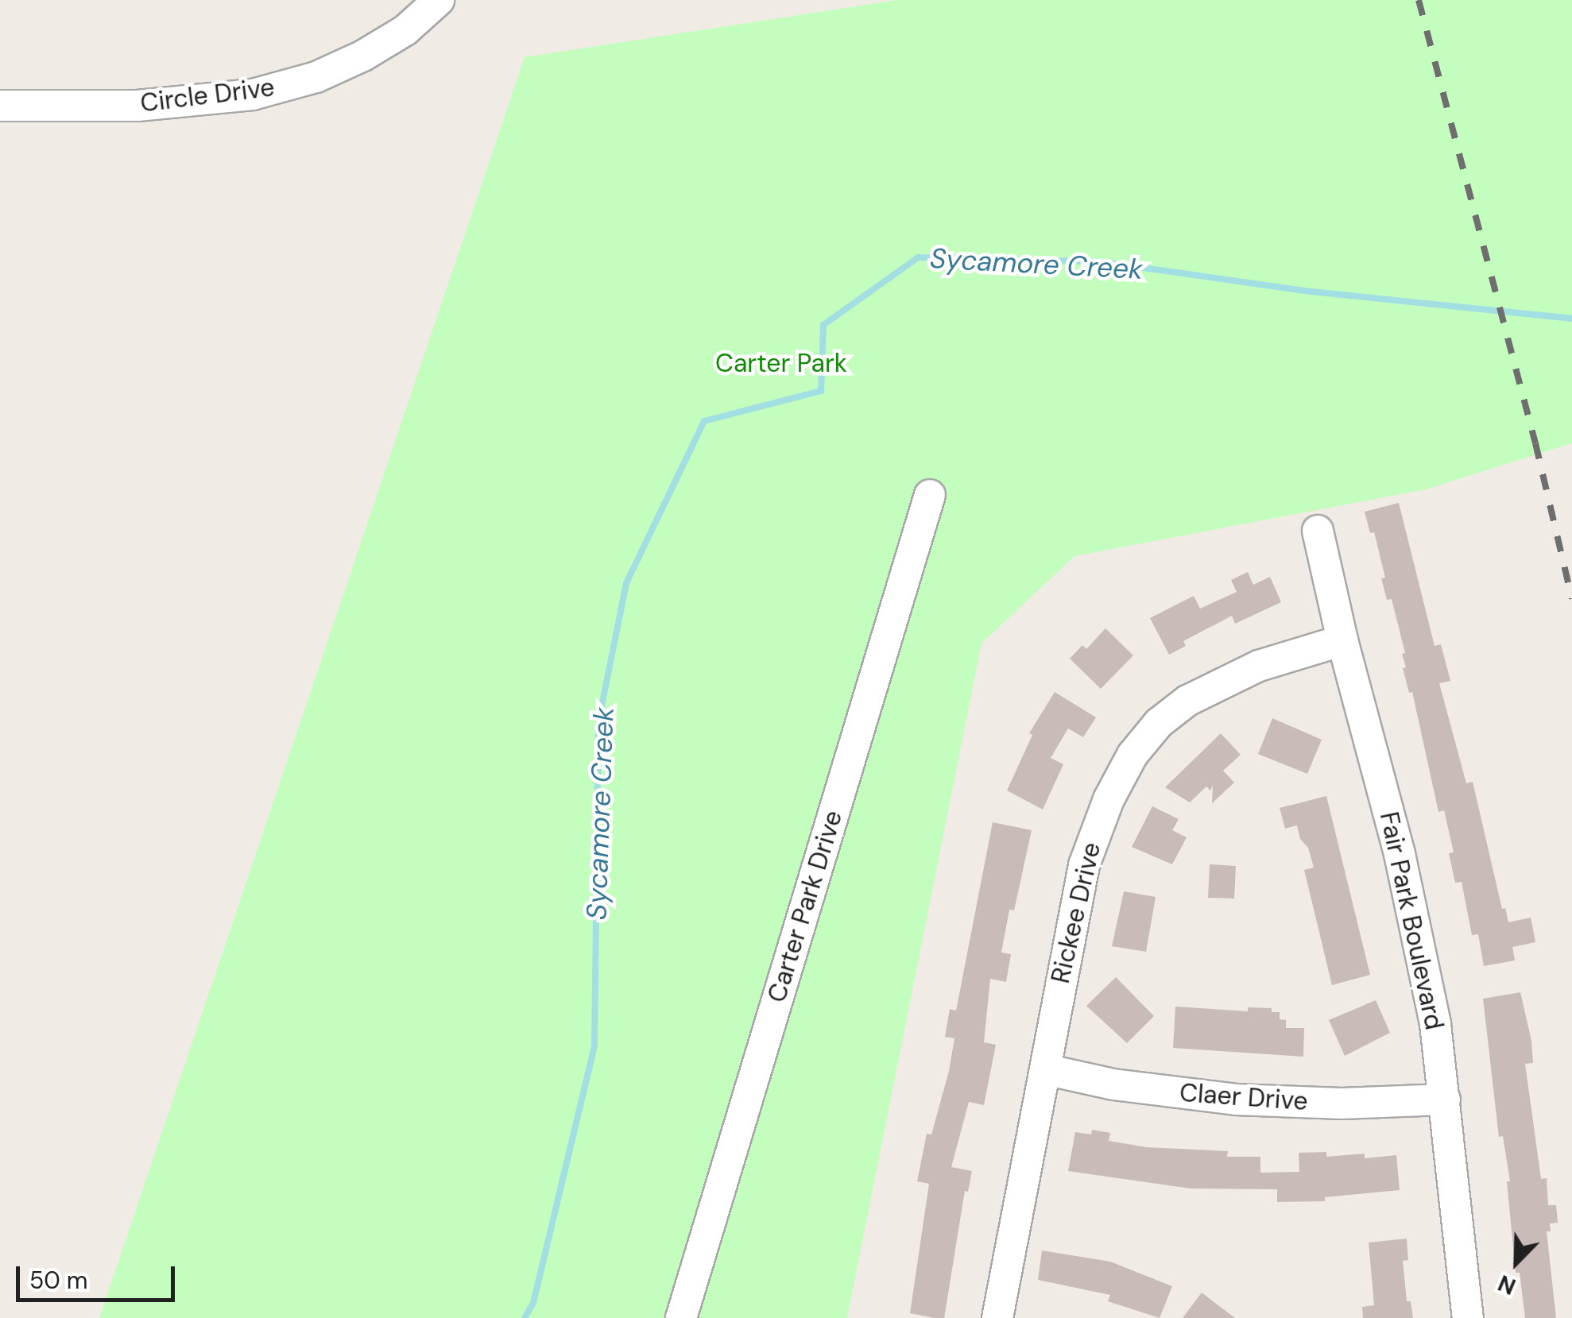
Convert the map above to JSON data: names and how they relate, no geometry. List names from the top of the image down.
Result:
{
  "streets": {
    "street": [
      "Circle Drive",
      "Carter Park Drive",
      "Rickee Drive",
      "Fair Park Boulevard",
      "Claer Drive"
    ]
  },
  "crossings": [
    ["Rickee Drive", "Fair Park Boulevard"],
    ["Rickee Drive", "Claer Drive"],
    ["Fair Park Boulevard", "Claer Drive"]
  ],
  "water": ["Sycamore Creek"],
  "parks": ["Carter Park"],
  "scale_bar": "50 m",
  "north": "bottom left"
}
